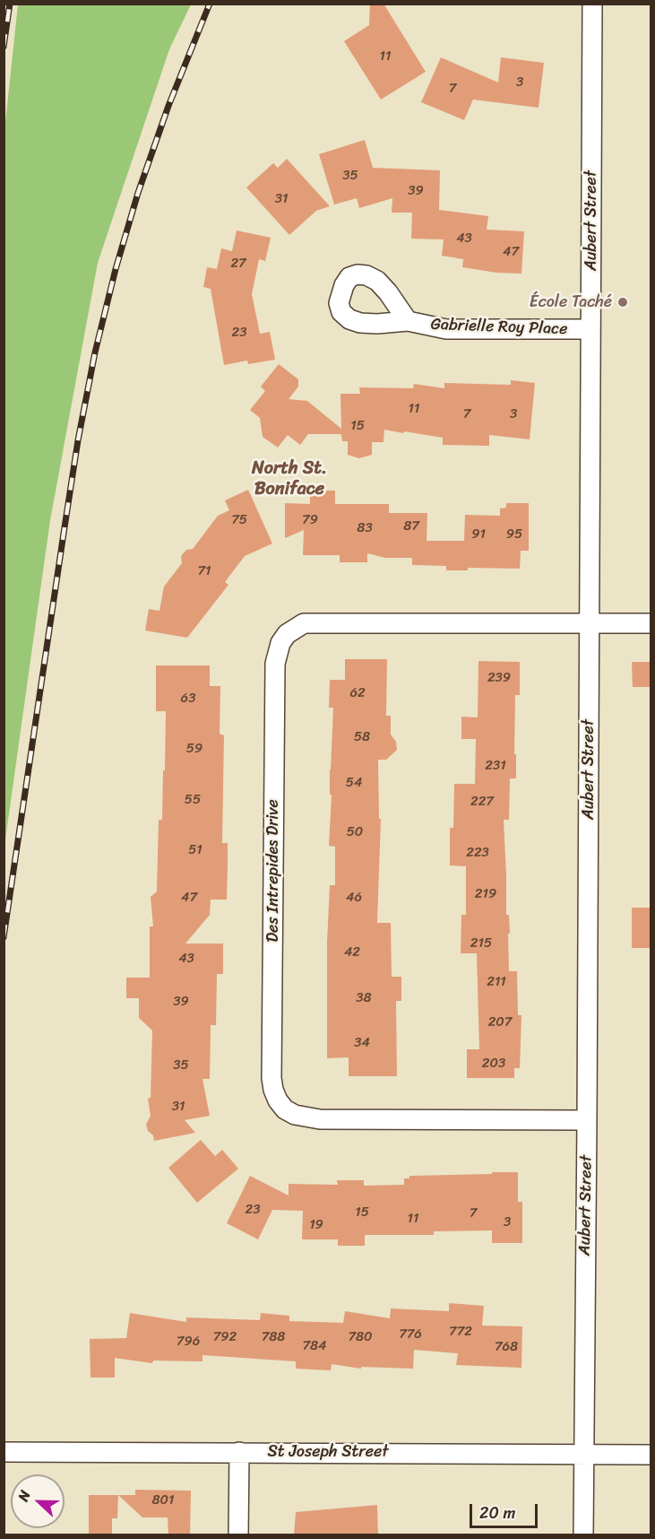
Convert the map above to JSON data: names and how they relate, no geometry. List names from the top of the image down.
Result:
{
  "streets": {
    "street": [
      "Aubert Street",
      "Gabrielle Roy Place",
      "Des Intrepides Drive",
      "St Joseph Street"
    ]
  },
  "crossings": [
    ["Aubert Street", "Gabrielle Roy Place"],
    ["Aubert Street", "Des Intrepides Drive"],
    ["Aubert Street", "St Joseph Street"]
  ],
  "districts": ["North St. Boniface"],
  "places": ["École Taché"],
  "house_numbers": [
    "11",
    "3",
    "7",
    "35",
    "39",
    "31",
    "43",
    "47",
    "27",
    "23",
    "11",
    "7",
    "3",
    "15",
    "75",
    "79",
    "87",
    "83",
    "91",
    "95",
    "71",
    "239",
    "62",
    "63",
    "58",
    "59",
    "231",
    "54",
    "55",
    "227",
    "50",
    "51",
    "223",
    "219",
    "47",
    "46",
    "215",
    "42",
    "43",
    "211",
    "38",
    "39",
    "207",
    "34",
    "203",
    "35",
    "31",
    "23",
    "15",
    "7",
    "11",
    "3",
    "19",
    "772",
    "776",
    "792",
    "788",
    "780",
    "796",
    "784",
    "768",
    "801"
  ],
  "scale_bar": "20 m",
  "north": "left"
}
